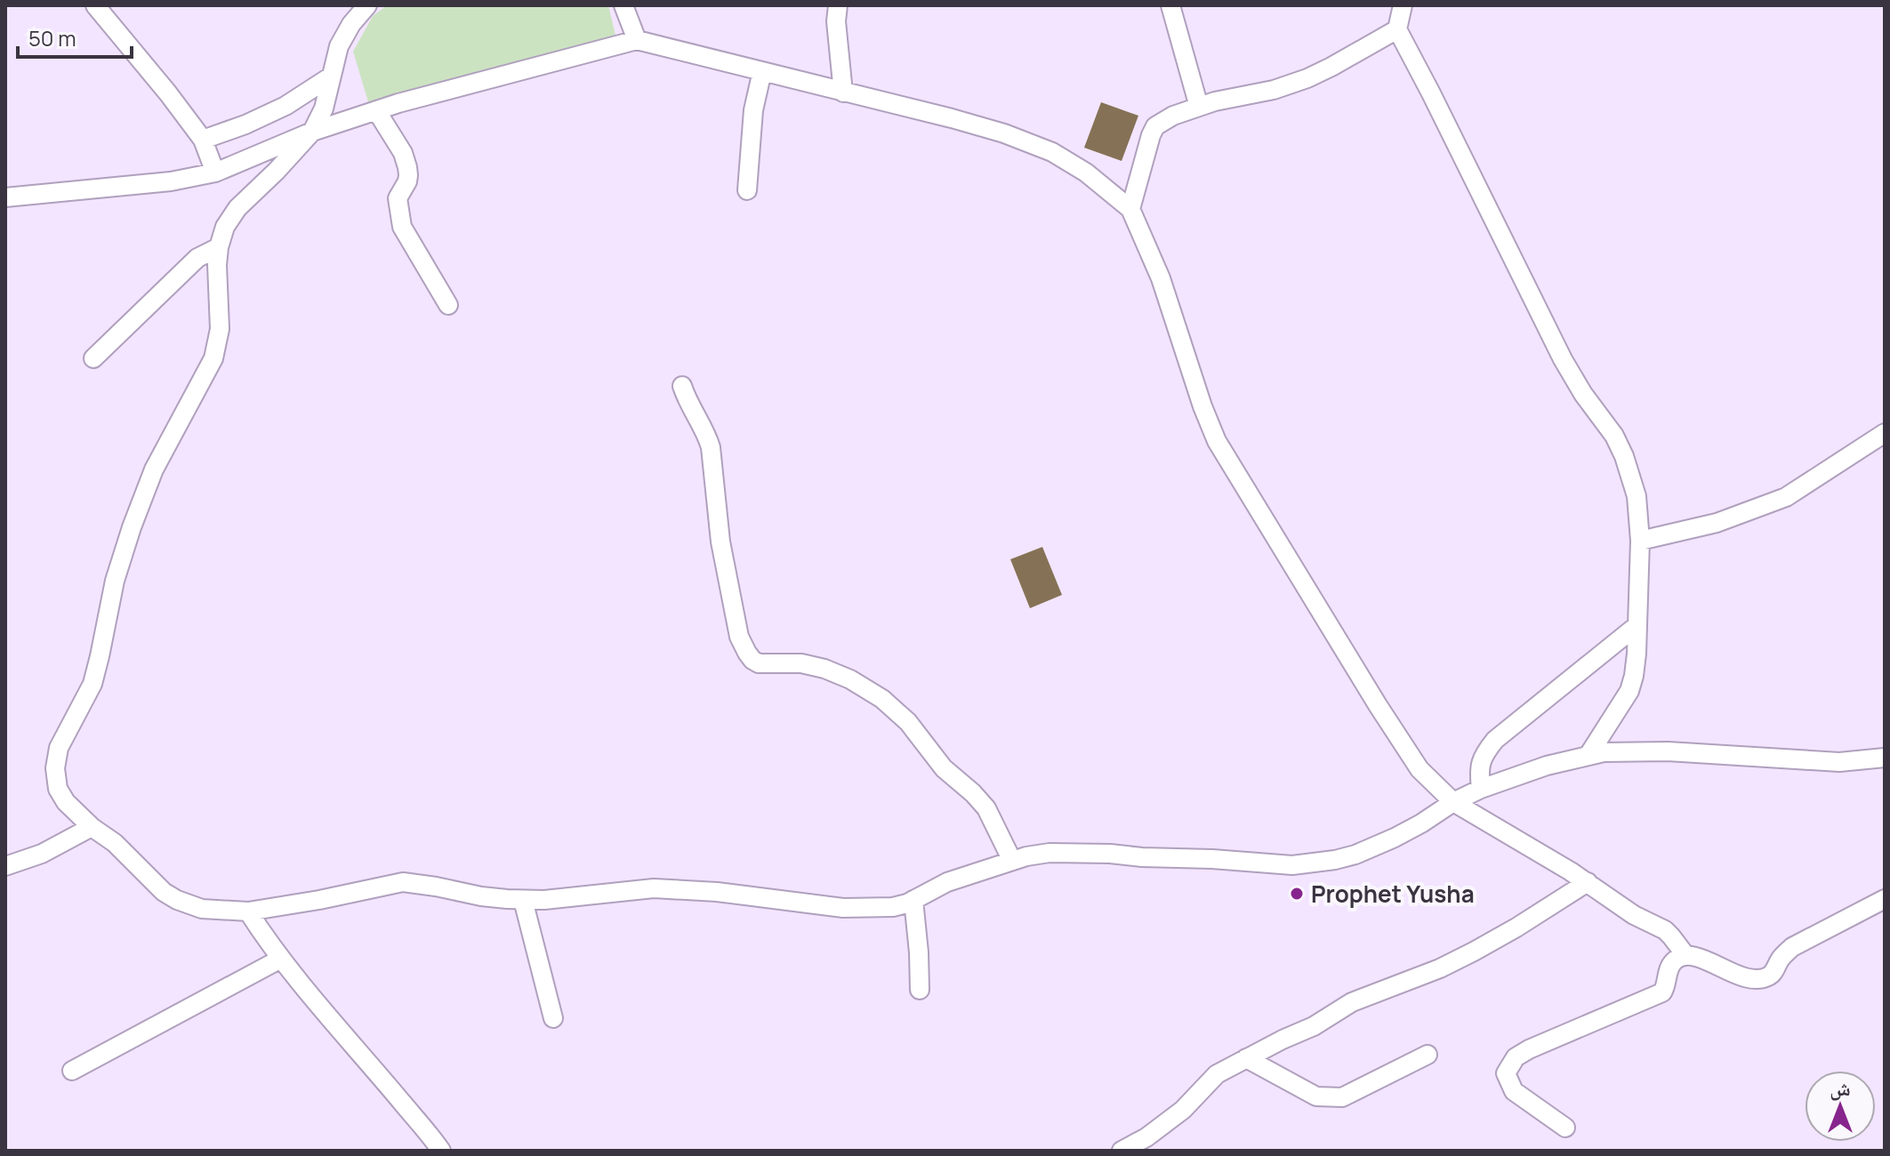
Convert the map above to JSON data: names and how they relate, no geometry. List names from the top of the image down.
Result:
{
  "places": ["Prophet Yusha"],
  "scale_bar": "50 m",
  "north": "top"
}
